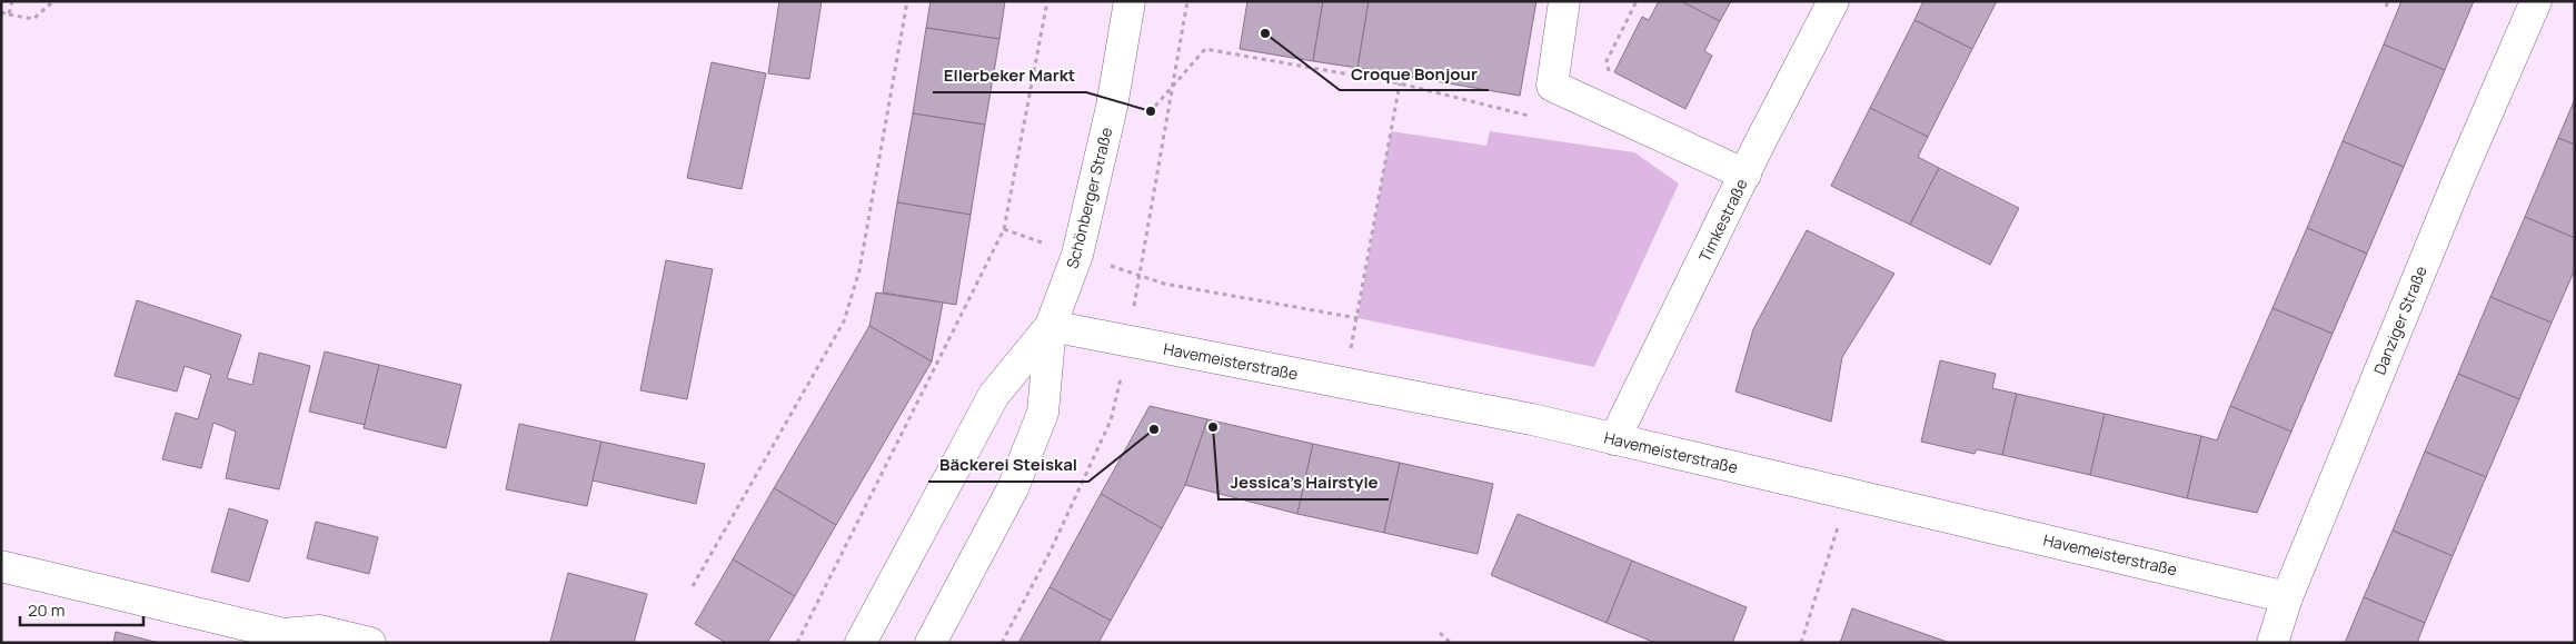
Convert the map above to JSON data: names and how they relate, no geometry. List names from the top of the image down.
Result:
{
  "streets": {
    "street": [
      "Schönberger Straße",
      "Timkestraße",
      "Danziger Straße",
      "Havemeisterstraße"
    ]
  },
  "crossings": [
    ["Schönberger Straße", "Havemeisterstraße"],
    ["Timkestraße", "Havemeisterstraße"],
    ["Danziger Straße", "Havemeisterstraße"]
  ],
  "places": [
    "Croque Bonjour",
    "Ellerbeker Markt",
    "Jessica's Hairstyle",
    "Bäckerei Steiskal"
  ],
  "scale_bar": "20 m"
}
